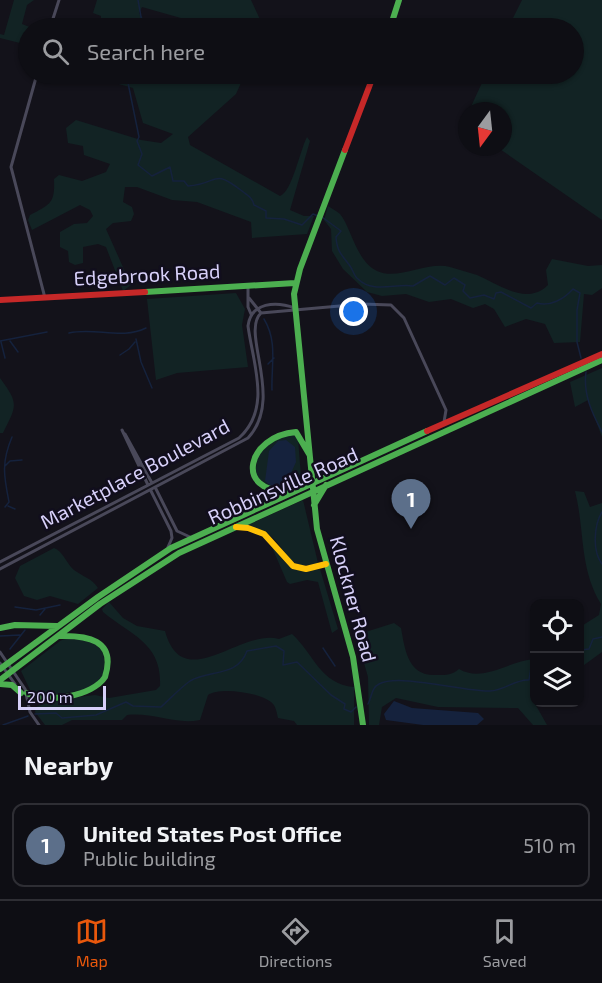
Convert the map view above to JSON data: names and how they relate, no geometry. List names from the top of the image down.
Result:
{
  "streets": {
    "main road": ["Edgebrook Road", "Robbinsville Road", "Klockner Road"],
    "street": ["Marketplace Boulevard"]
  },
  "crossings": [
    ["Edgebrook Road", "Marketplace Boulevard"],
    ["Robbinsville Road", "Klockner Road"]
  ],
  "scale_bar": "200 m",
  "north": "bottom",
  "page": {
    "search": "Search here",
    "pins": "1",
    "scale": "200 m",
    "heading": "Nearby",
    "list": [
      {
        "mark": "1",
        "name": "United States Post Office",
        "note": "Public building",
        "value": "510 m"
      }
    ],
    "nav": ["Map", "Directions", "Saved"]
  }
}
